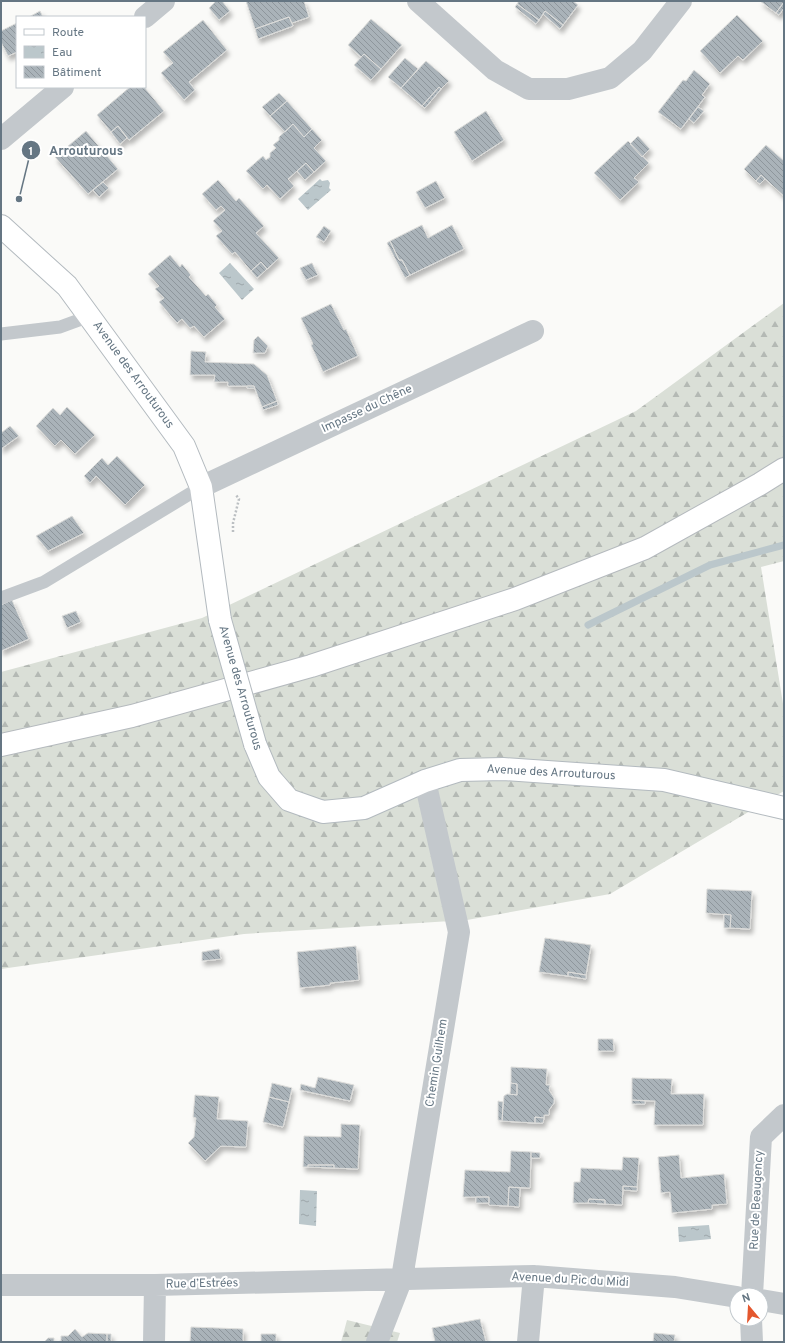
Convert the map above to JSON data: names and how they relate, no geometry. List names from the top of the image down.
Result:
{
  "streets": {
    "street": [
      "Avenue des Arrouturous",
      "Impasse du Chêne",
      "Chemin Guilhem",
      "Rue de Beaugency",
      "Avenue du Pic du Midi",
      "Rue d’Estrées"
    ]
  },
  "crossings": [
    ["Avenue des Arrouturous", "Impasse du Chêne"],
    ["Avenue des Arrouturous", "Chemin Guilhem"],
    ["Chemin Guilhem", "Avenue du Pic du Midi"],
    ["Chemin Guilhem", "Rue d’Estrées"],
    ["Avenue du Pic du Midi", "Rue d’Estrées"]
  ],
  "places": ["Arrouturous"],
  "legend": ["Route", "Eau", "Bâtiment"],
  "north": "top"
}
